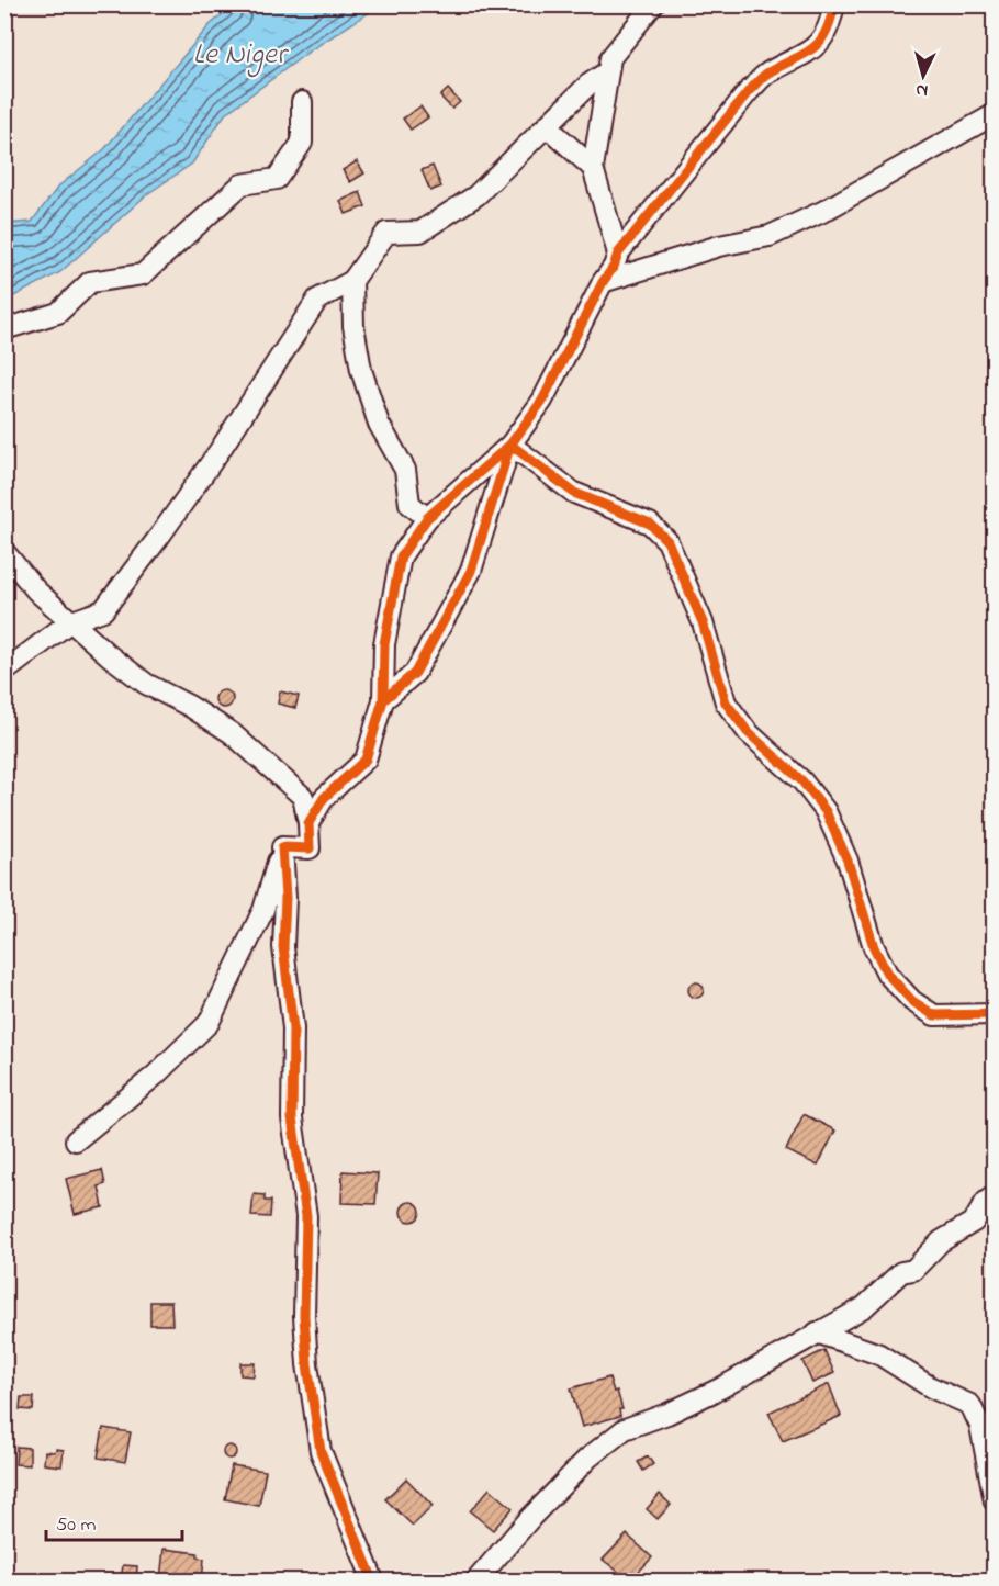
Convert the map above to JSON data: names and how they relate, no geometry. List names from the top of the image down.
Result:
{
  "water": ["Le Niger"],
  "scale_bar": "50 m",
  "north": "bottom"
}
